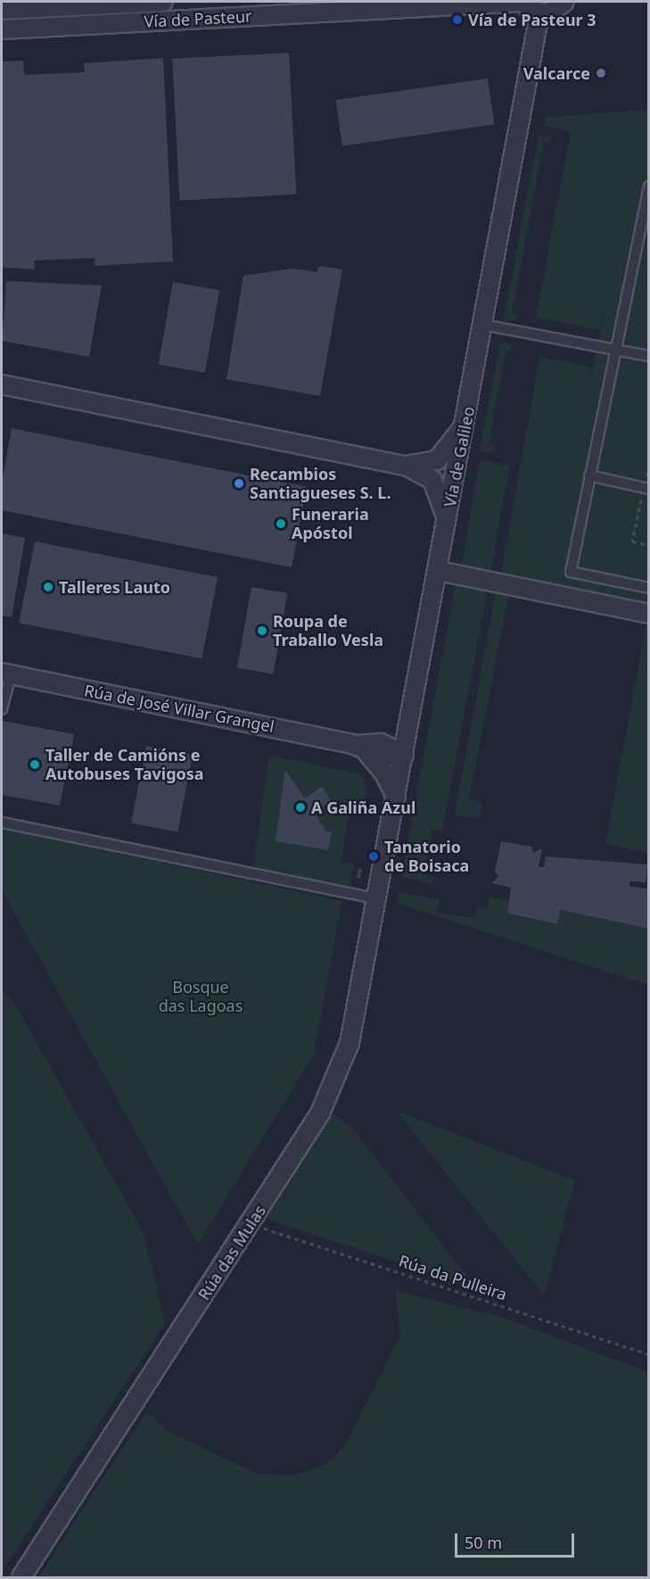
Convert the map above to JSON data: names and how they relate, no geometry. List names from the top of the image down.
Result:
{
  "streets": {
    "street": [
      "Vía de Pasteur",
      "Vía de Galileo",
      "Rúa de José Villar Grangel",
      "Rúa das Mulas"
    ],
    "path": ["Rúa da Pulleira"]
  },
  "crossings": [
    ["Vía de Galileo", "Rúa de José Villar Grangel"],
    ["Vía de Galileo", "Rúa das Mulas"],
    ["Rúa das Mulas", "Rúa da Pulleira"]
  ],
  "parks": ["Bosque das Lagoas"],
  "places": [
    "Vía de Pasteur 3",
    "Valcarce",
    "Recambios Santiagueses S. L.",
    "Funeraria Apóstol",
    "Talleres Lauto",
    "Roupa de Traballo Vesla",
    "Taller de Camións e Autobuses Tavigosa",
    "A Galiña Azul",
    "Tanatorio de Boisaca"
  ],
  "scale_bar": "50 m"
}
